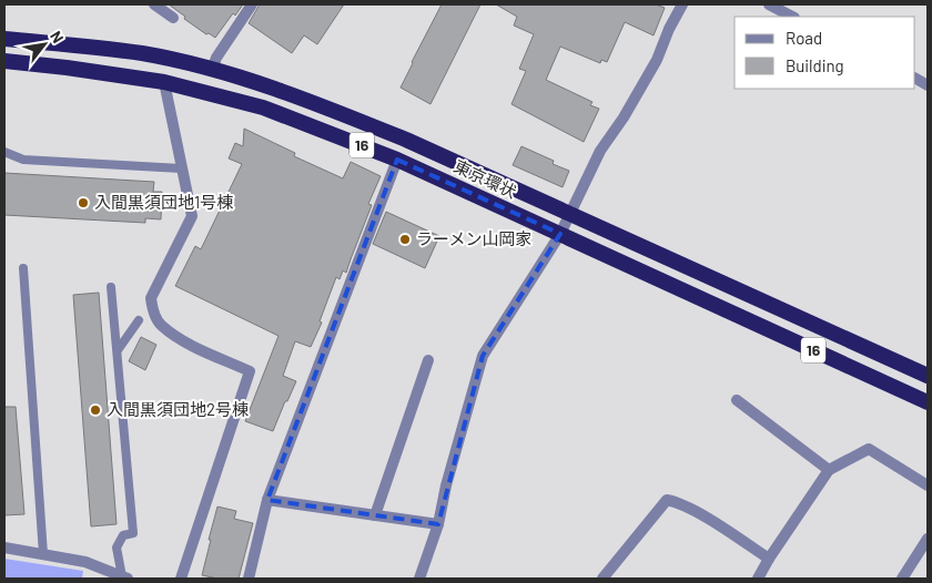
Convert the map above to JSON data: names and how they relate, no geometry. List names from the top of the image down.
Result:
{
  "streets": {
    "highway": ["16", "東京環状"]
  },
  "places": ["入間黒須団地1号棟", "ラーメン山岡家", "入間黒須団地2号棟"],
  "legend": ["Road", "Building"],
  "north": "top right"
}
